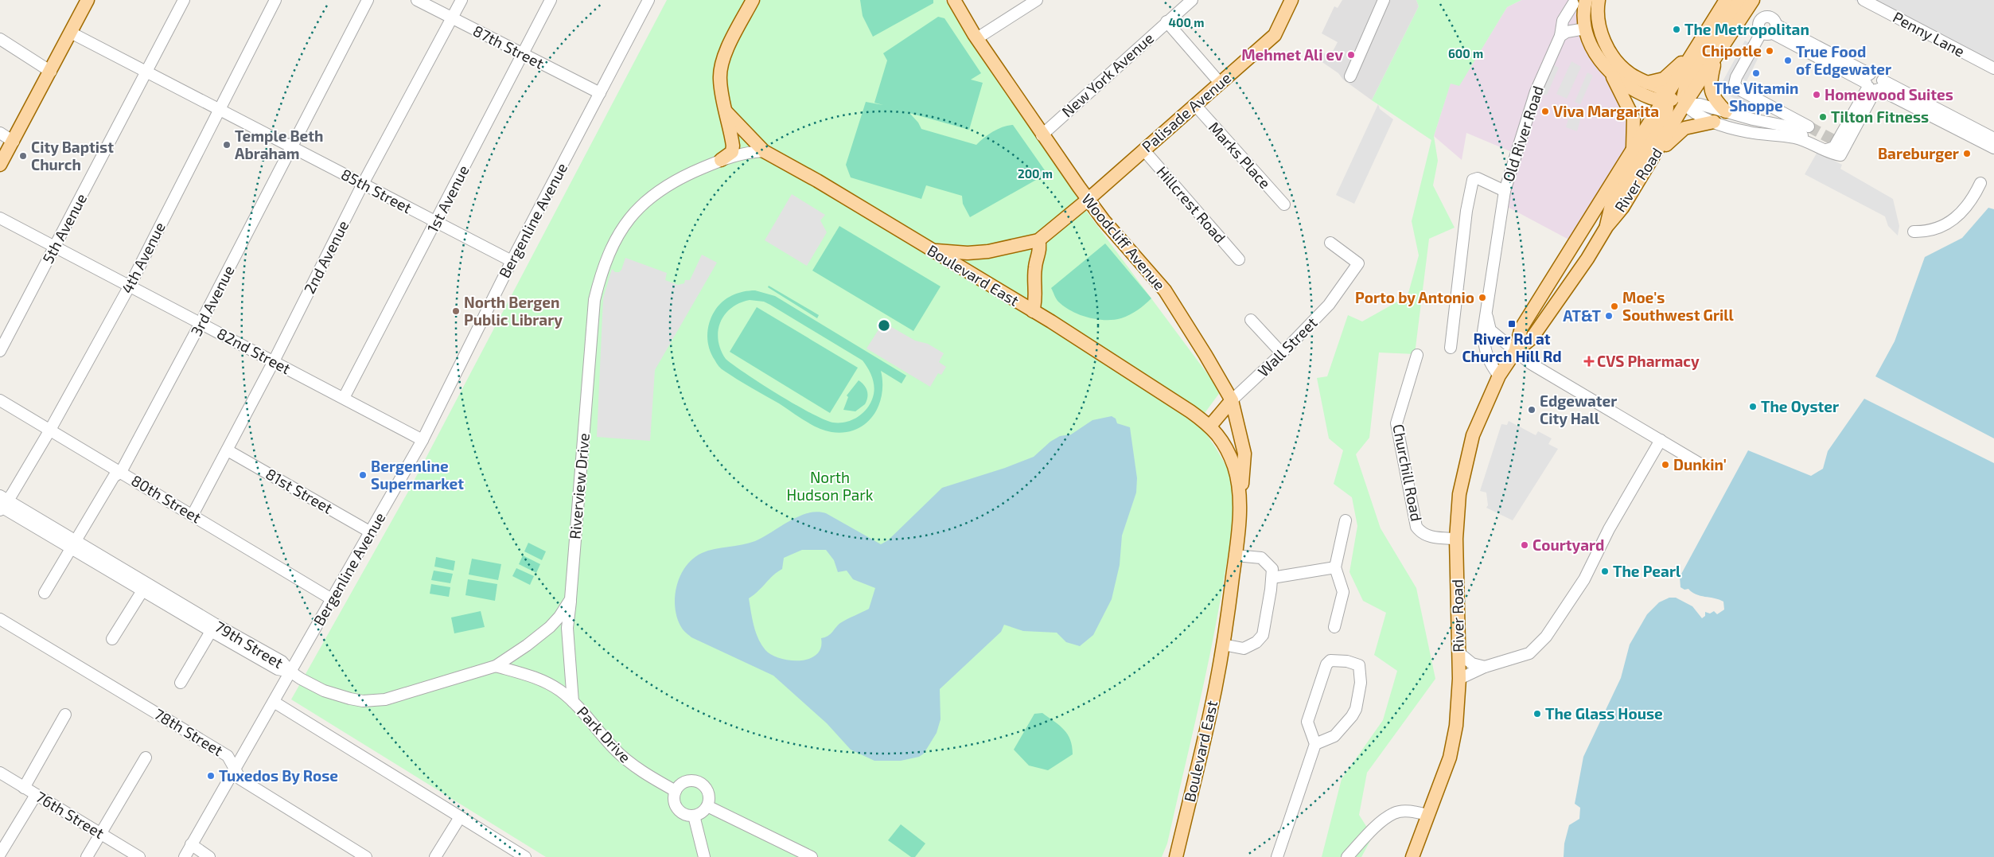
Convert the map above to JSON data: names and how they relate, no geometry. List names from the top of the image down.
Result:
{
  "streets": {
    "main road": [
      "Palisade Avenue",
      "River Road",
      "Woodcliff Avenue",
      "Boulevard East",
      "Wall Street"
    ],
    "street": [
      "Penny Lane",
      "87th Street",
      "New York Avenue",
      "Old River Road",
      "Marks Place",
      "85th Street",
      "1st Avenue",
      "Hillcrest Road",
      "Bergenline Avenue",
      "5th Avenue",
      "2nd Avenue",
      "4th Avenue",
      "3rd Avenue",
      "82nd Street",
      "Churchill Road",
      "Riverview Drive",
      "81st Street",
      "80th Street",
      "79th Street",
      "78th Street",
      "Park Drive",
      "76th Street"
    ]
  },
  "crossings": [
    ["87th Street", "1st Avenue"],
    ["87th Street", "Bergenline Avenue"],
    ["87th Street", "2nd Avenue"],
    ["New York Avenue", "Woodcliff Avenue"],
    ["Palisade Avenue", "Marks Place"],
    ["Palisade Avenue", "Hillcrest Road"],
    ["Palisade Avenue", "Woodcliff Avenue"],
    ["River Road", "Churchill Road"],
    ["85th Street", "1st Avenue"],
    ["85th Street", "Bergenline Avenue"],
    ["85th Street", "5th Avenue"],
    ["85th Street", "2nd Avenue"],
    ["85th Street", "4th Avenue"],
    ["85th Street", "3rd Avenue"],
    ["1st Avenue", "82nd Street"],
    ["Bergenline Avenue", "82nd Street"],
    ["Bergenline Avenue", "Riverview Drive"],
    ["Bergenline Avenue", "81st Street"],
    ["Bergenline Avenue", "80th Street"],
    ["Bergenline Avenue", "79th Street"],
    ["Bergenline Avenue", "78th Street"],
    ["5th Avenue", "82nd Street"],
    ["Woodcliff Avenue", "Boulevard East"],
    ["Woodcliff Avenue", "Wall Street"],
    ["2nd Avenue", "82nd Street"],
    ["2nd Avenue", "81st Street"],
    ["2nd Avenue", "80th Street"],
    ["4th Avenue", "82nd Street"],
    ["4th Avenue", "80th Street"],
    ["4th Avenue", "79th Street"],
    ["Boulevard East", "Wall Street"],
    ["Boulevard East", "Riverview Drive"],
    ["3rd Avenue", "82nd Street"],
    ["3rd Avenue", "80th Street"],
    ["3rd Avenue", "79th Street"],
    ["Riverview Drive", "79th Street"],
    ["Riverview Drive", "Park Drive"]
  ],
  "parks": ["North Hudson Park"],
  "places": {
    "other": [
      "The Metropolitan",
      "Chipotle",
      "Mehmet Ali ev",
      "True Food of Edgewater",
      "The Vitamin Shoppe",
      "Homewood Suites",
      "Viva Margarita",
      "Tilton Fitness",
      "Temple Beth Abraham",
      "Bareburger",
      "City Baptist Church",
      "Porto by Antonio",
      "Moe's Southwest Grill",
      "North Bergen Public Library",
      "AT&T",
      "The Oyster",
      "Edgewater City Hall",
      "Dunkin'",
      "Bergenline Supermarket",
      "Courtyard",
      "The Pearl",
      "The Glass House",
      "Tuxedos By Rose"
    ],
    "transit": ["River Rd at Church Hill Rd"],
    "health": ["CVS Pharmacy"]
  },
  "rings": ["400 m", "600 m", "200 m"]
}
